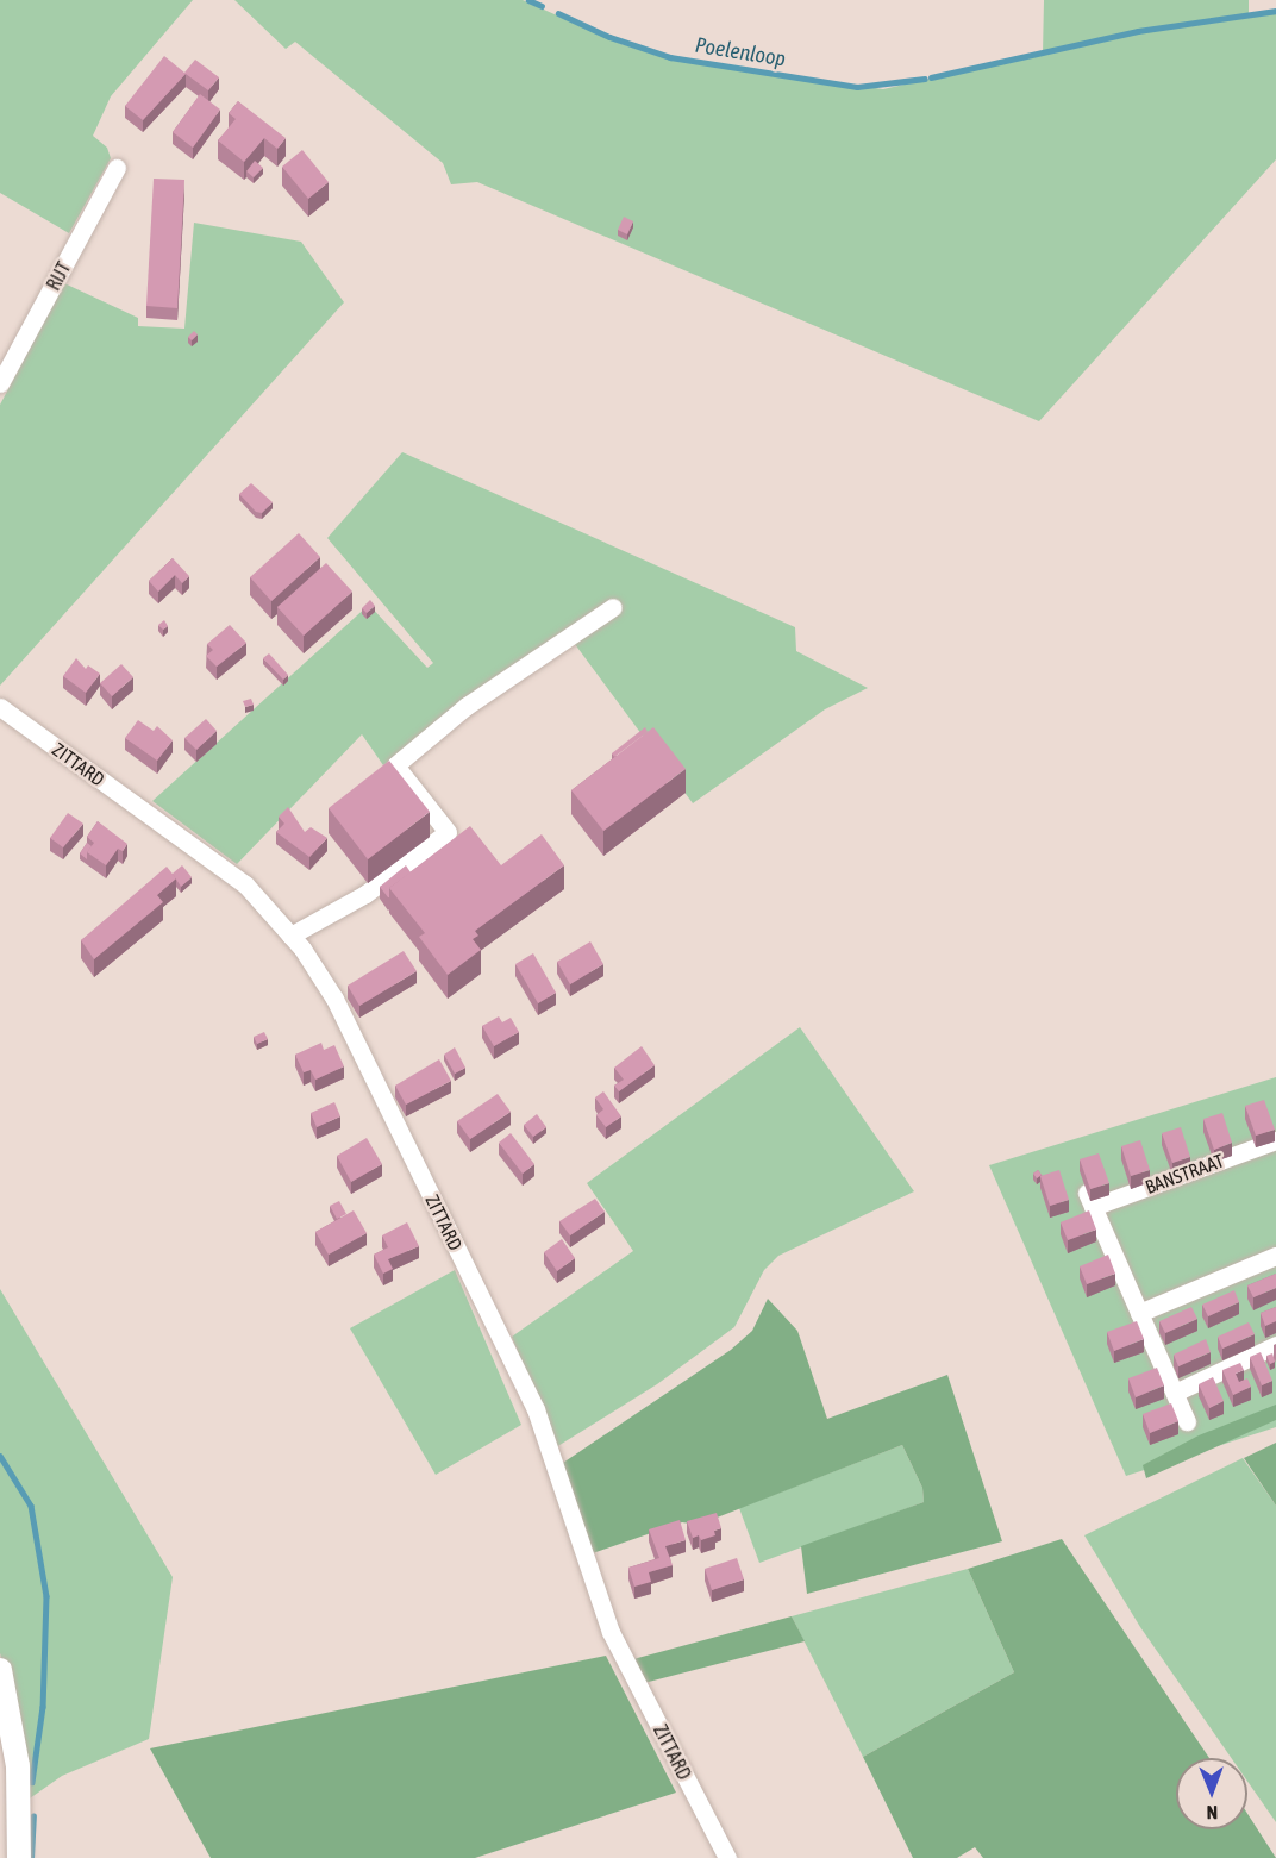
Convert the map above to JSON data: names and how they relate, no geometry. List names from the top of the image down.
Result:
{
  "streets": {
    "street": ["RIJT", "ZITTARD", "BANSTRAAT"]
  },
  "water": ["Poelenloop"],
  "north": "bottom"
}
